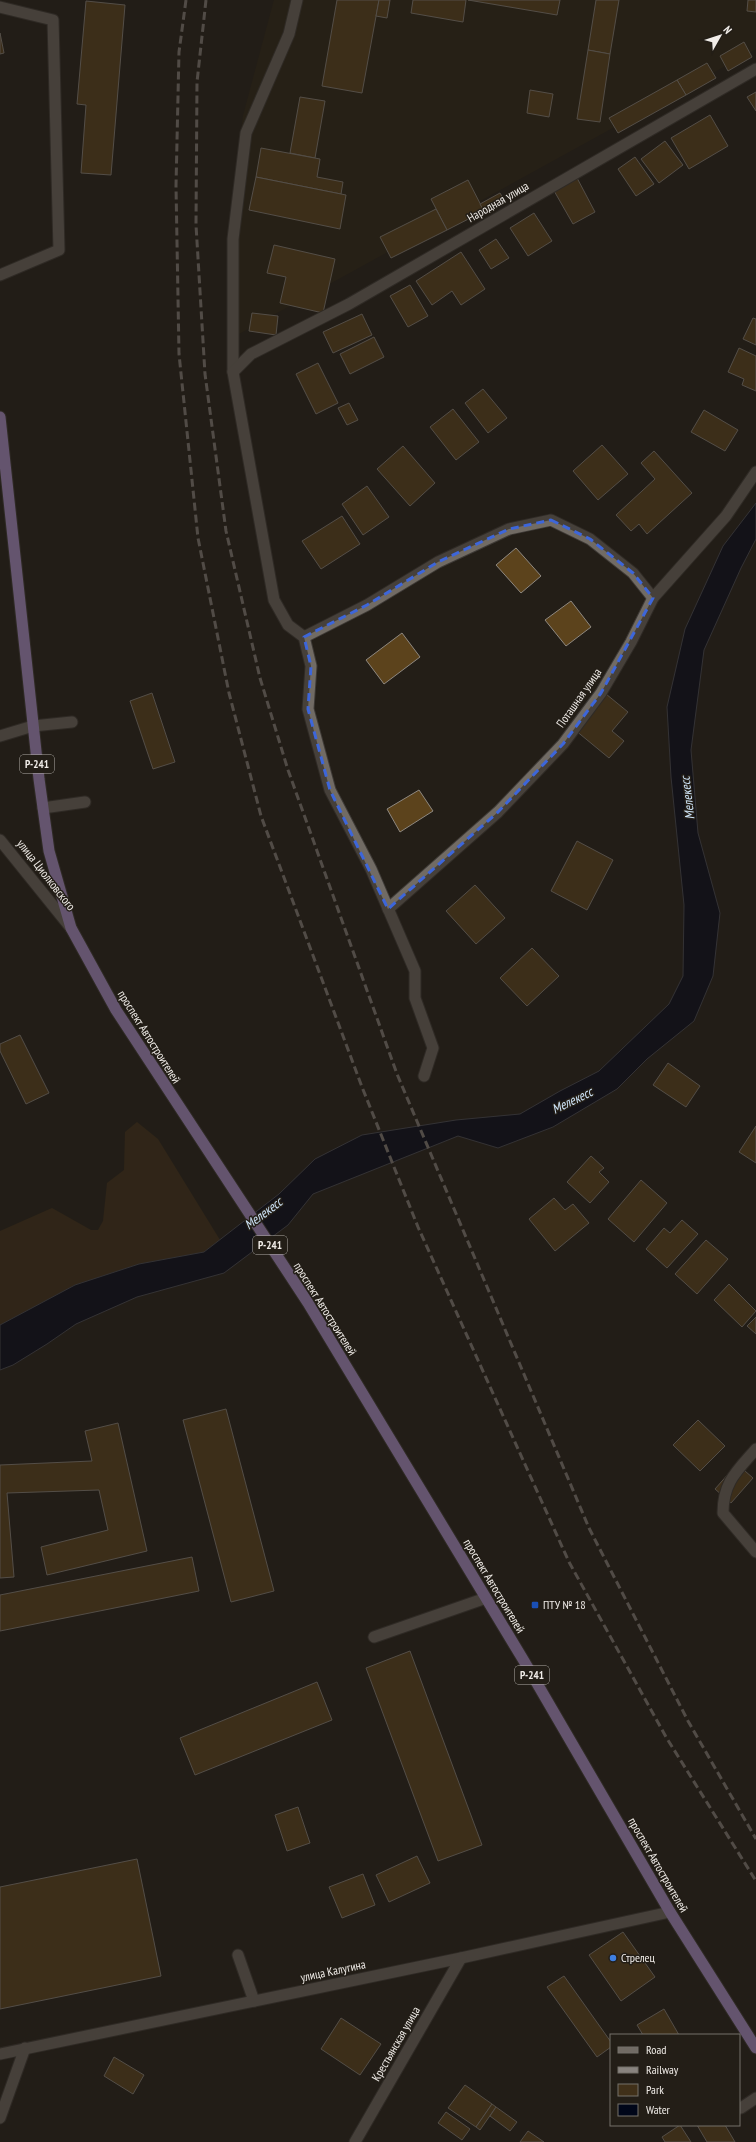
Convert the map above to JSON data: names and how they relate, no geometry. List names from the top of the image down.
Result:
{
  "streets": {
    "highway": ["Р-241", "проспект Автостроителей"],
    "street": [
      "Народная улица",
      "Поташная улица",
      "улица Циолковского",
      "улица Калугина",
      "Крестьянская улица"
    ]
  },
  "crossings": [
    ["улица Циолковского", "проспект Автостроителей"],
    ["проспект Автостроителей", "улица Калугина"],
    ["улица Калугина", "Крестьянская улица"]
  ],
  "water": ["Мелекесс"],
  "places": {
    "transit": ["ПТУ № 18"],
    "other": ["Стрелец"]
  },
  "legend": [
    "Road",
    "Railway",
    "Park",
    "Water"
  ],
  "north": "top right"
}
